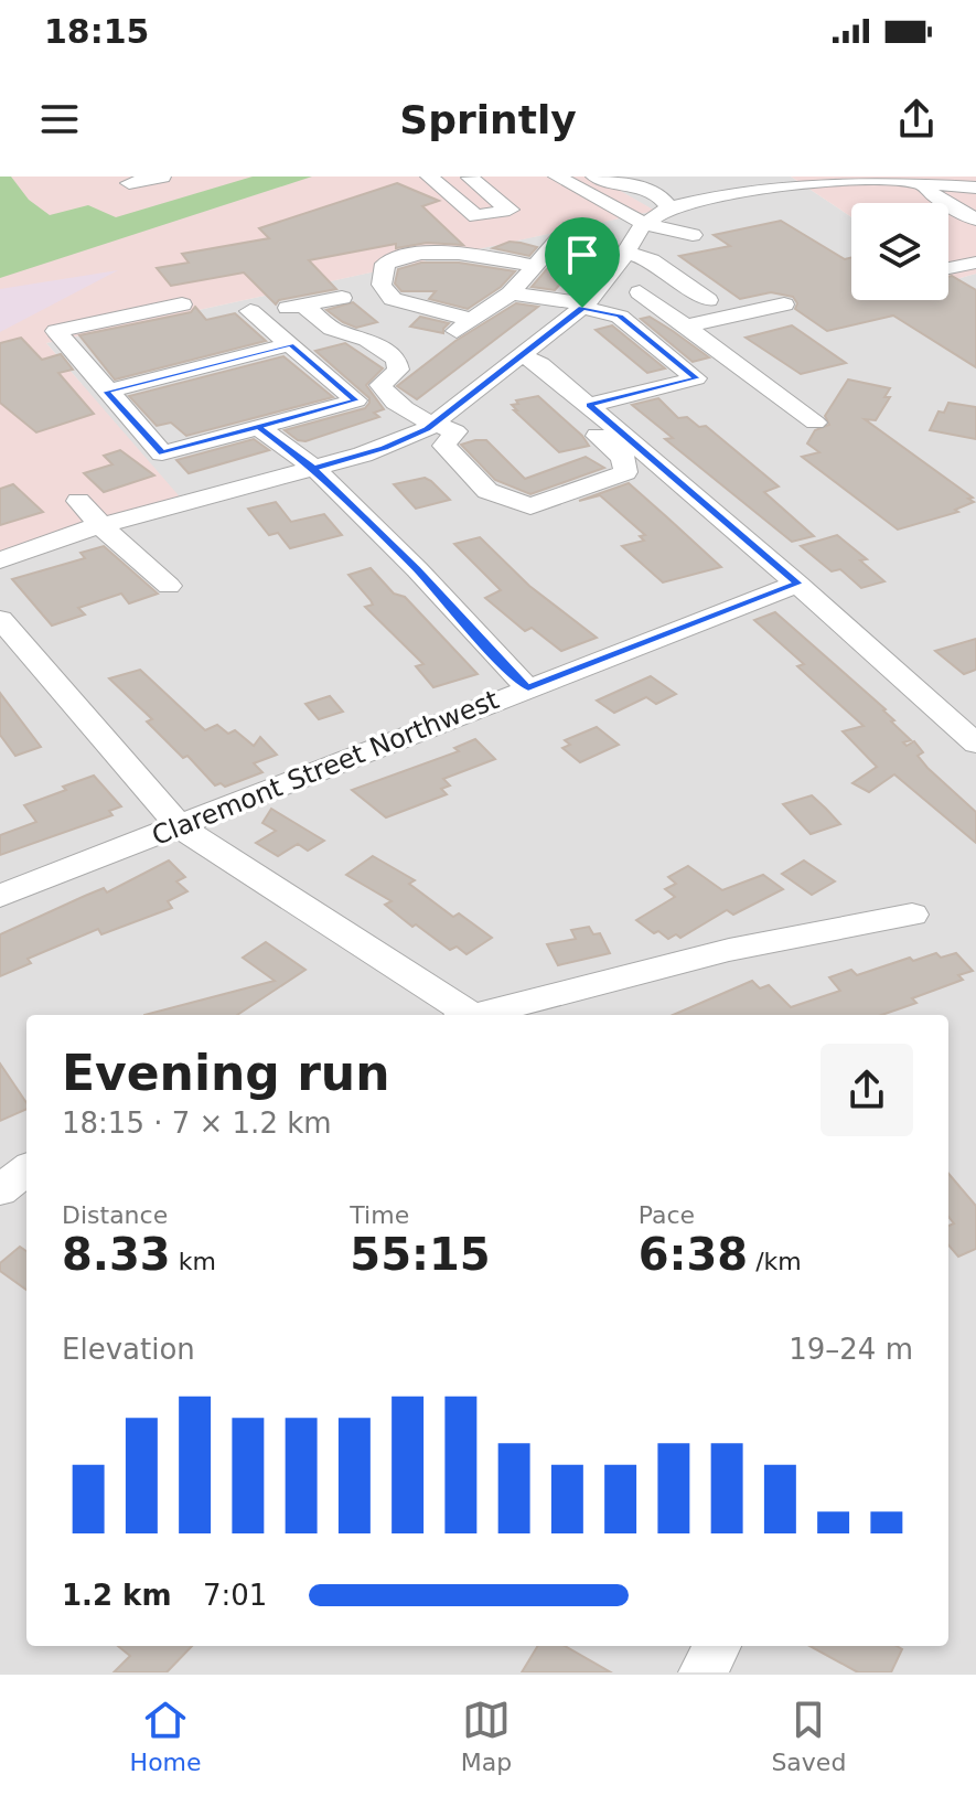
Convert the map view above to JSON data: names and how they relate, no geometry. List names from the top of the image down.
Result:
{
  "streets": {
    "street": ["Claremont Street Northwest"]
  },
  "page": {
    "status": "18:15",
    "header": "Sprintly",
    "heading": ["Evening run", "18:15 · 7 × 1.2 km"],
    "stats": [
      ["Distance", "8.33 km"],
      ["Time", "55:15"],
      ["Pace", "6:38 /km"]
    ],
    "chart": ["Elevation", "19–24 m"],
    "list": [
      {
        "name": "1.2 km",
        "note": "7:01"
      }
    ],
    "tabs": ["Home", "Map", "Saved"]
  }
}
